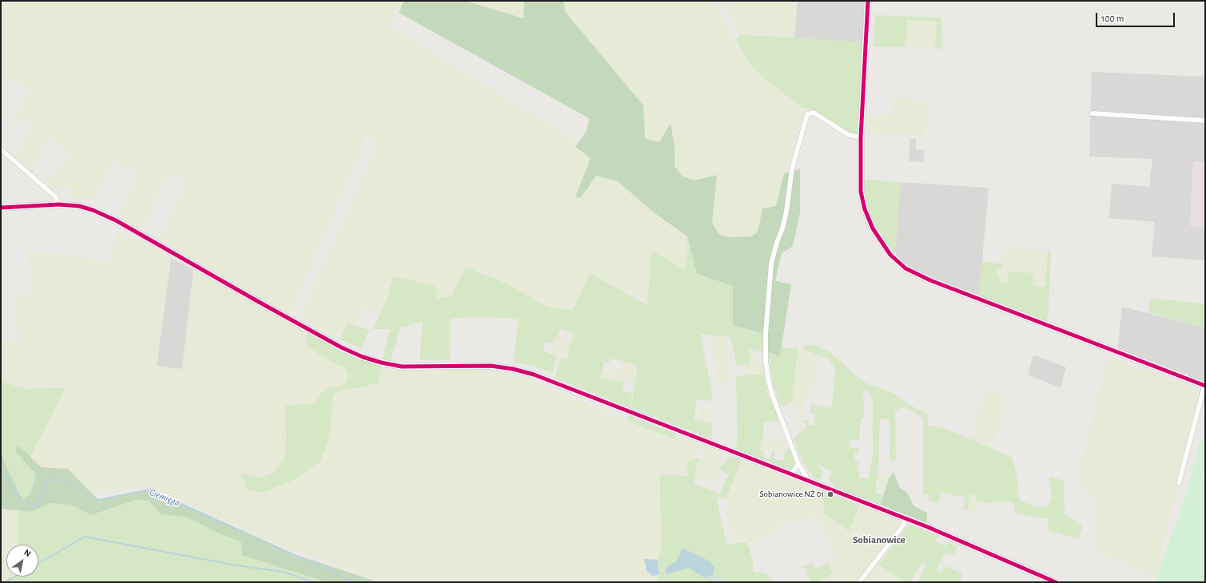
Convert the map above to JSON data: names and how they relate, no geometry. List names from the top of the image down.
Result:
{
  "districts": ["Sobianowice"],
  "water": ["Ciemięga"],
  "places": ["Sobianowice NŻ 01"],
  "scale_bar": "100 m",
  "north": "top right"
}
